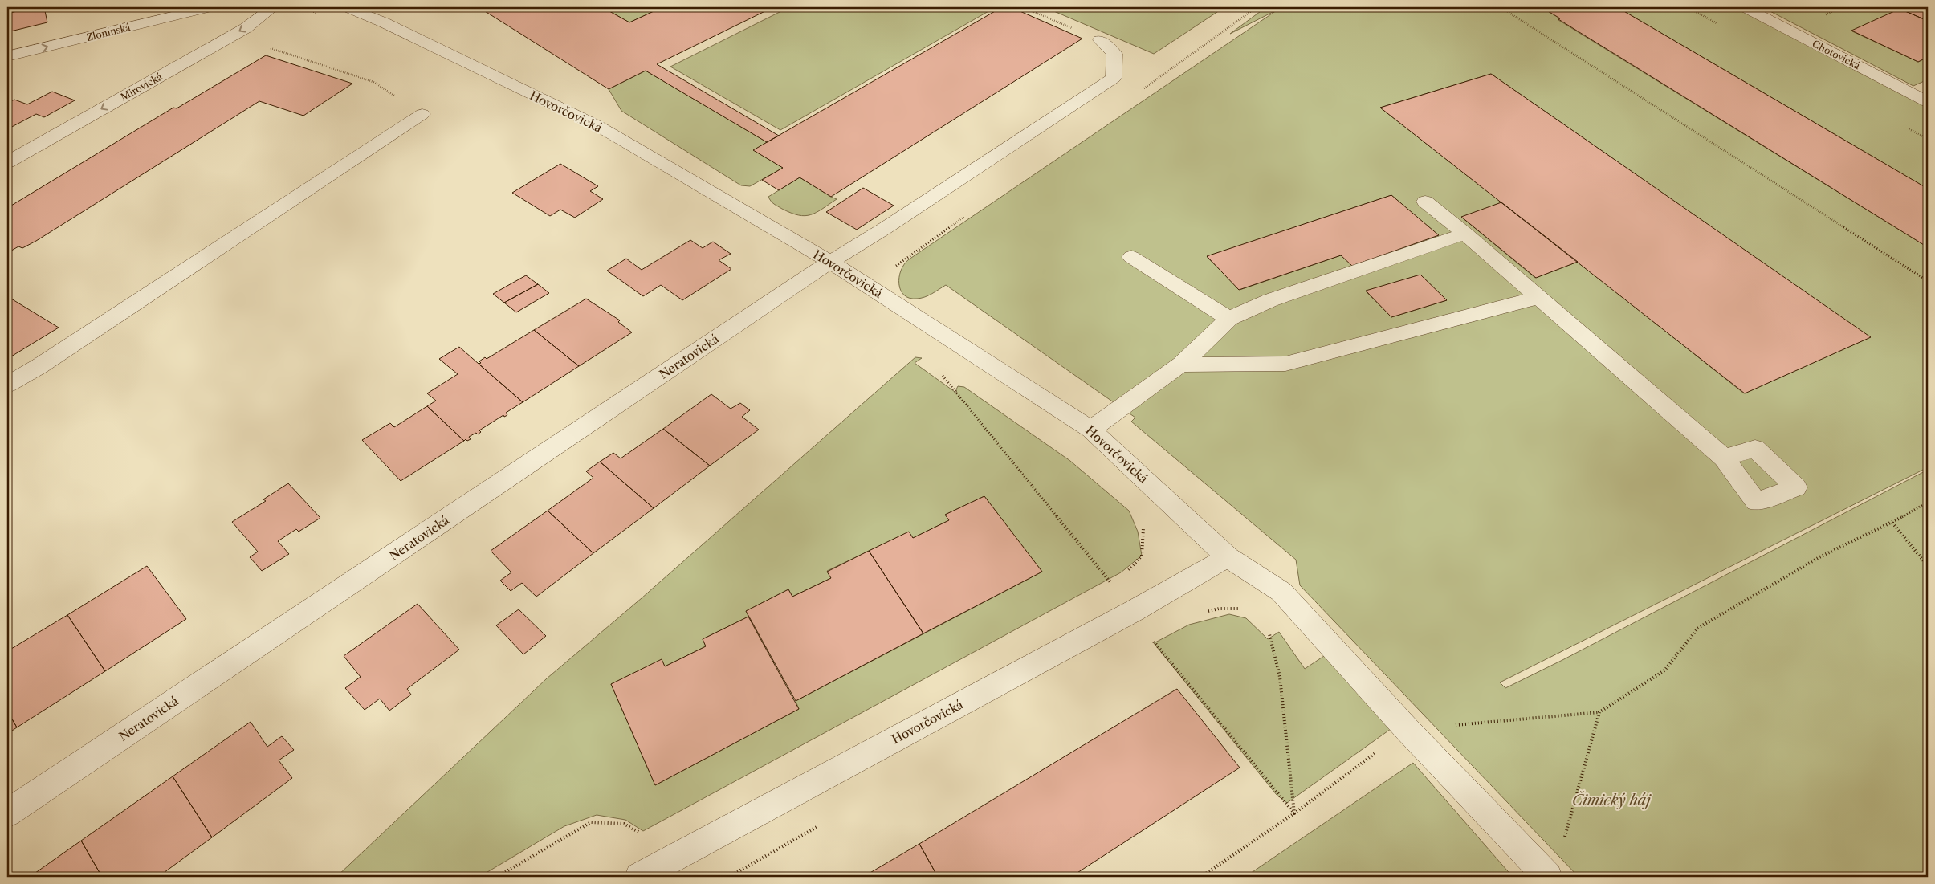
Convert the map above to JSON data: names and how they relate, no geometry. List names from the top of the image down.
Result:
{
  "streets": {
    "street": [
      "Zlonínská",
      "Chotovická",
      "Mirovická",
      "Hovorčovická",
      "Neratovická"
    ]
  },
  "crossings": [
    ["Hovorčovická", "Neratovická"]
  ],
  "one_way": ["Zlonínská"],
  "parks": ["Čimický háj"]
}
